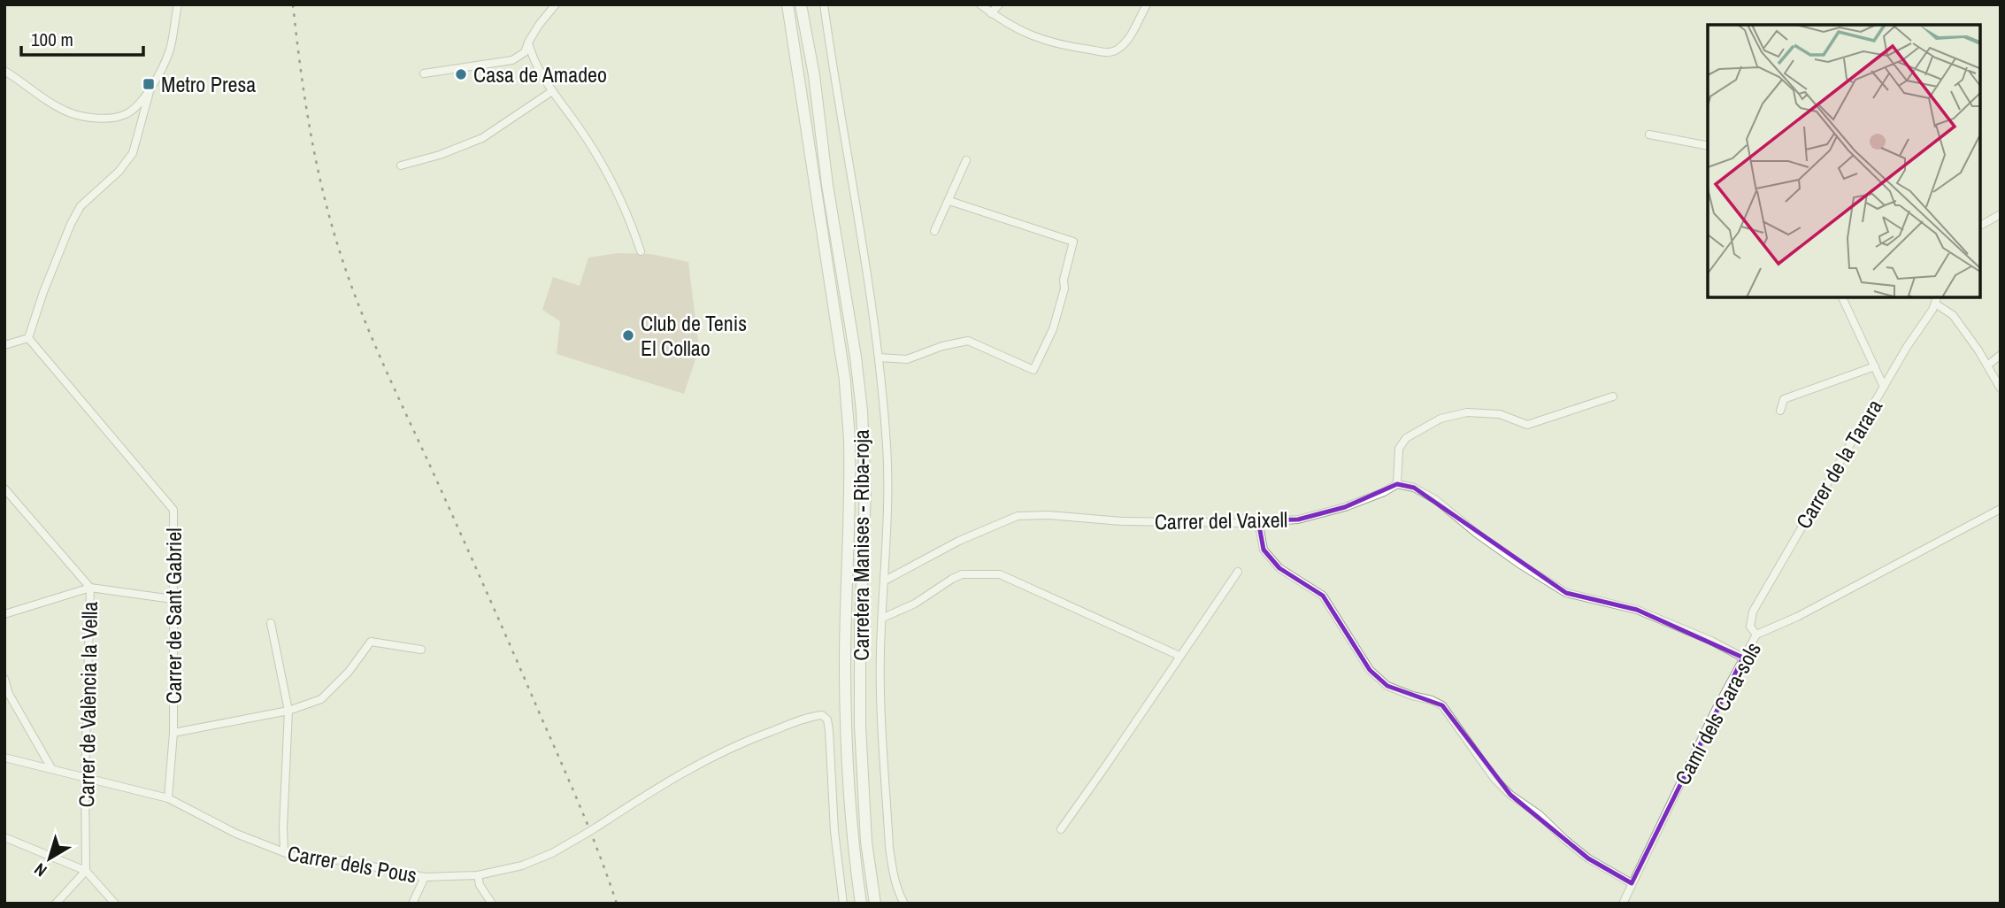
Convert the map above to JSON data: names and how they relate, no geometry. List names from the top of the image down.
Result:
{
  "streets": {
    "main road": ["Carretera Manises - Riba-roja"],
    "street": [
      "Carrer de la Tarara",
      "Carrer del Vaixell",
      "Carrer de Sant Gabriel",
      "Carrer de València la Vella",
      "Camí dels Cara-sols",
      "Carrer dels Pous"
    ]
  },
  "crossings": [
    ["Carrer de la Tarara", "Camí dels Cara-sols"],
    ["Carrer de Sant Gabriel", "Carrer dels Pous"],
    ["Carrer de València la Vella", "Carrer dels Pous"]
  ],
  "places": {
    "other": ["Casa de Amadeo", "Club de Tenis El Collao"],
    "transit": ["Metro Presa"]
  },
  "scale_bar": "100 m",
  "north": "bottom left"
}
